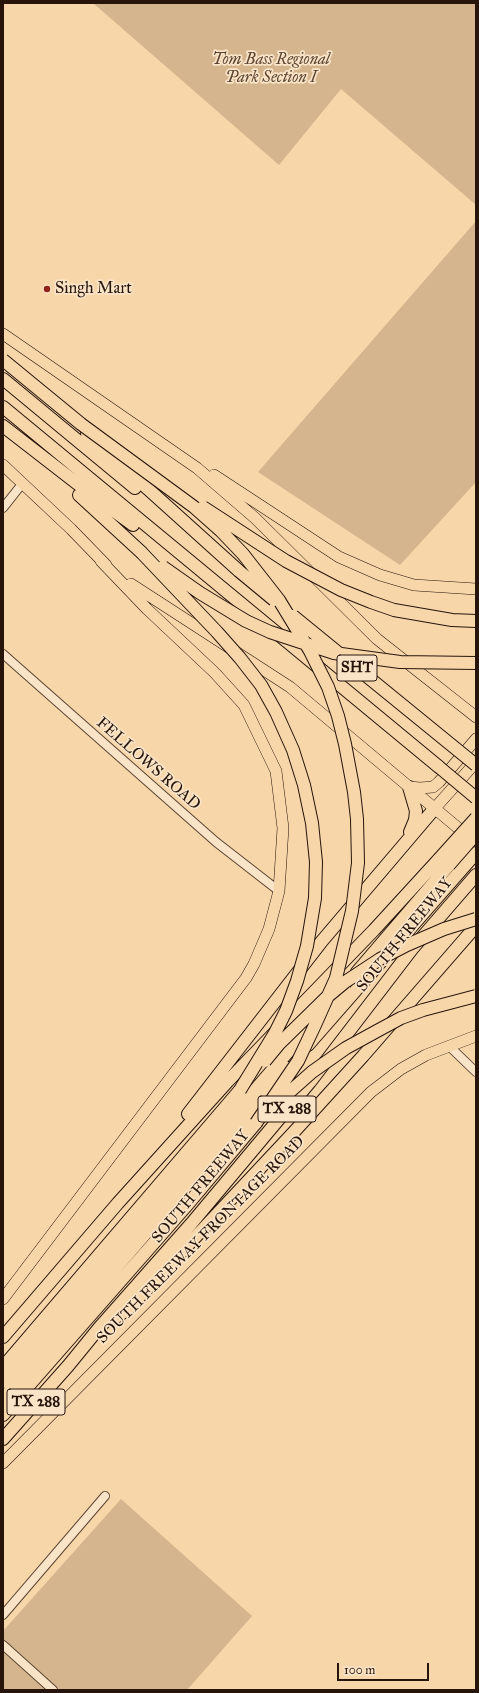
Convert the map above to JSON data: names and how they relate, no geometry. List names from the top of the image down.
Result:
{
  "streets": {
    "highway": ["SHT", "SOUTH FREEWAY", "TX 288"],
    "main road": ["SOUTH FREEWAY FRONTAGE ROAD"],
    "street": ["FELLOWS ROAD"]
  },
  "parks": ["Tom Bass Regional Park Section I"],
  "places": ["Singh Mart"],
  "scale_bar": "100 m"
}
